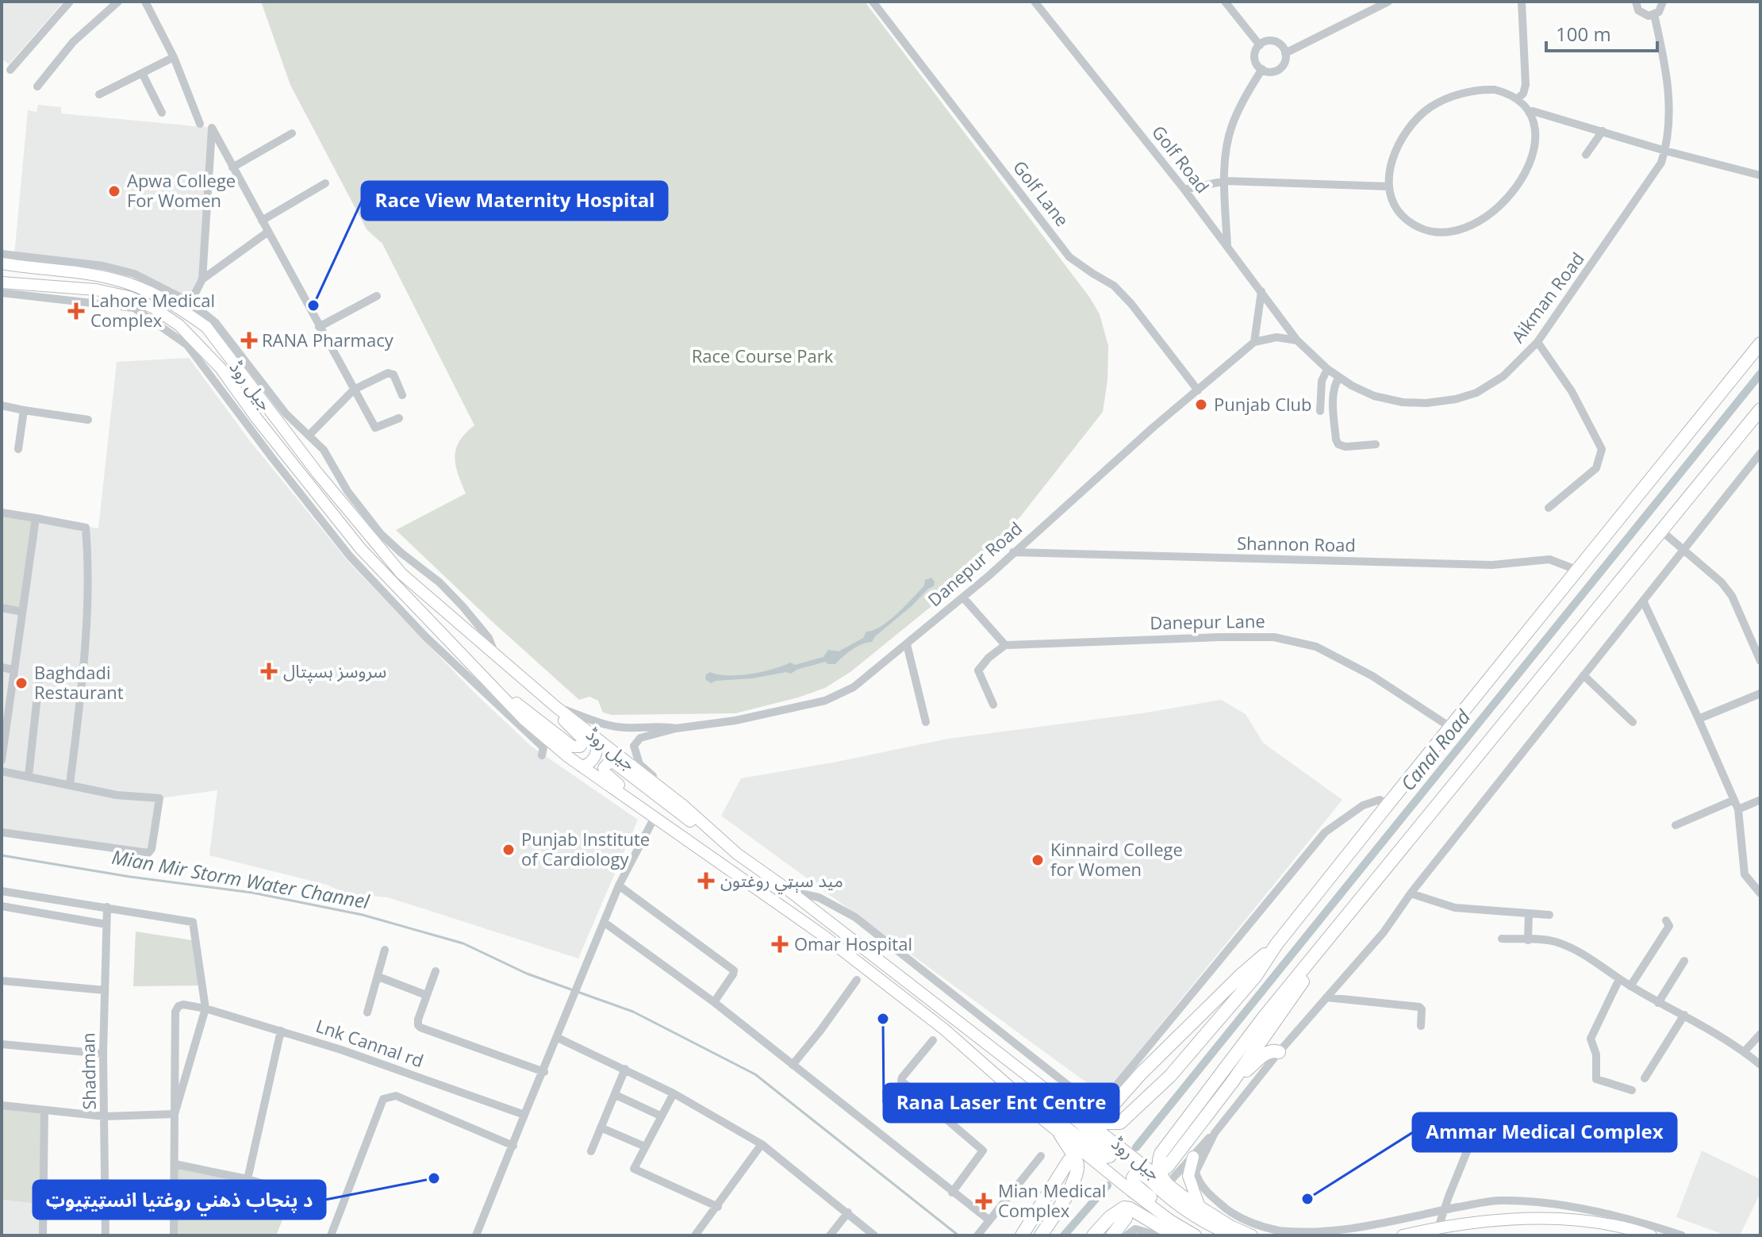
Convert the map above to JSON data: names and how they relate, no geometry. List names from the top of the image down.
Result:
{
  "streets": {
    "main road": ["جیل روڈ"],
    "street": [
      "Golf Road",
      "Golf Lane",
      "Aikman Road",
      "Shannon Road",
      "Danepur Road",
      "Danepur Lane",
      "Lnk Cannal rd",
      "Shadman"
    ]
  },
  "crossings": [
    ["Golf Road", "Aikman Road"],
    ["Golf Lane", "Danepur Road"],
    ["جیل روڈ", "Danepur Road"],
    ["Shannon Road", "Danepur Road"]
  ],
  "water": ["Canal Road", "Mian Mir Storm Water Channel"],
  "parks": ["Race Course Park"],
  "places": {
    "other": [
      "Apwa College For Women",
      "Race View Maternity Hospital",
      "Punjab Club",
      "Baghdadi Restaurant",
      "Punjab Institute of Cardiology",
      "Kinnaird College for Women",
      "Rana Laser Ent Centre",
      "د پنجاب ذهني روغتیا انسټیټیوټ",
      "Ammar Medical Complex"
    ],
    "health": [
      "Lahore Medical Complex",
      "RANA Pharmacy",
      "سروسز ہسپتال",
      "مید سېټي روغتون",
      "Omar Hospital",
      "Mian Medical Complex"
    ]
  },
  "scale_bar": "100 m"
}
